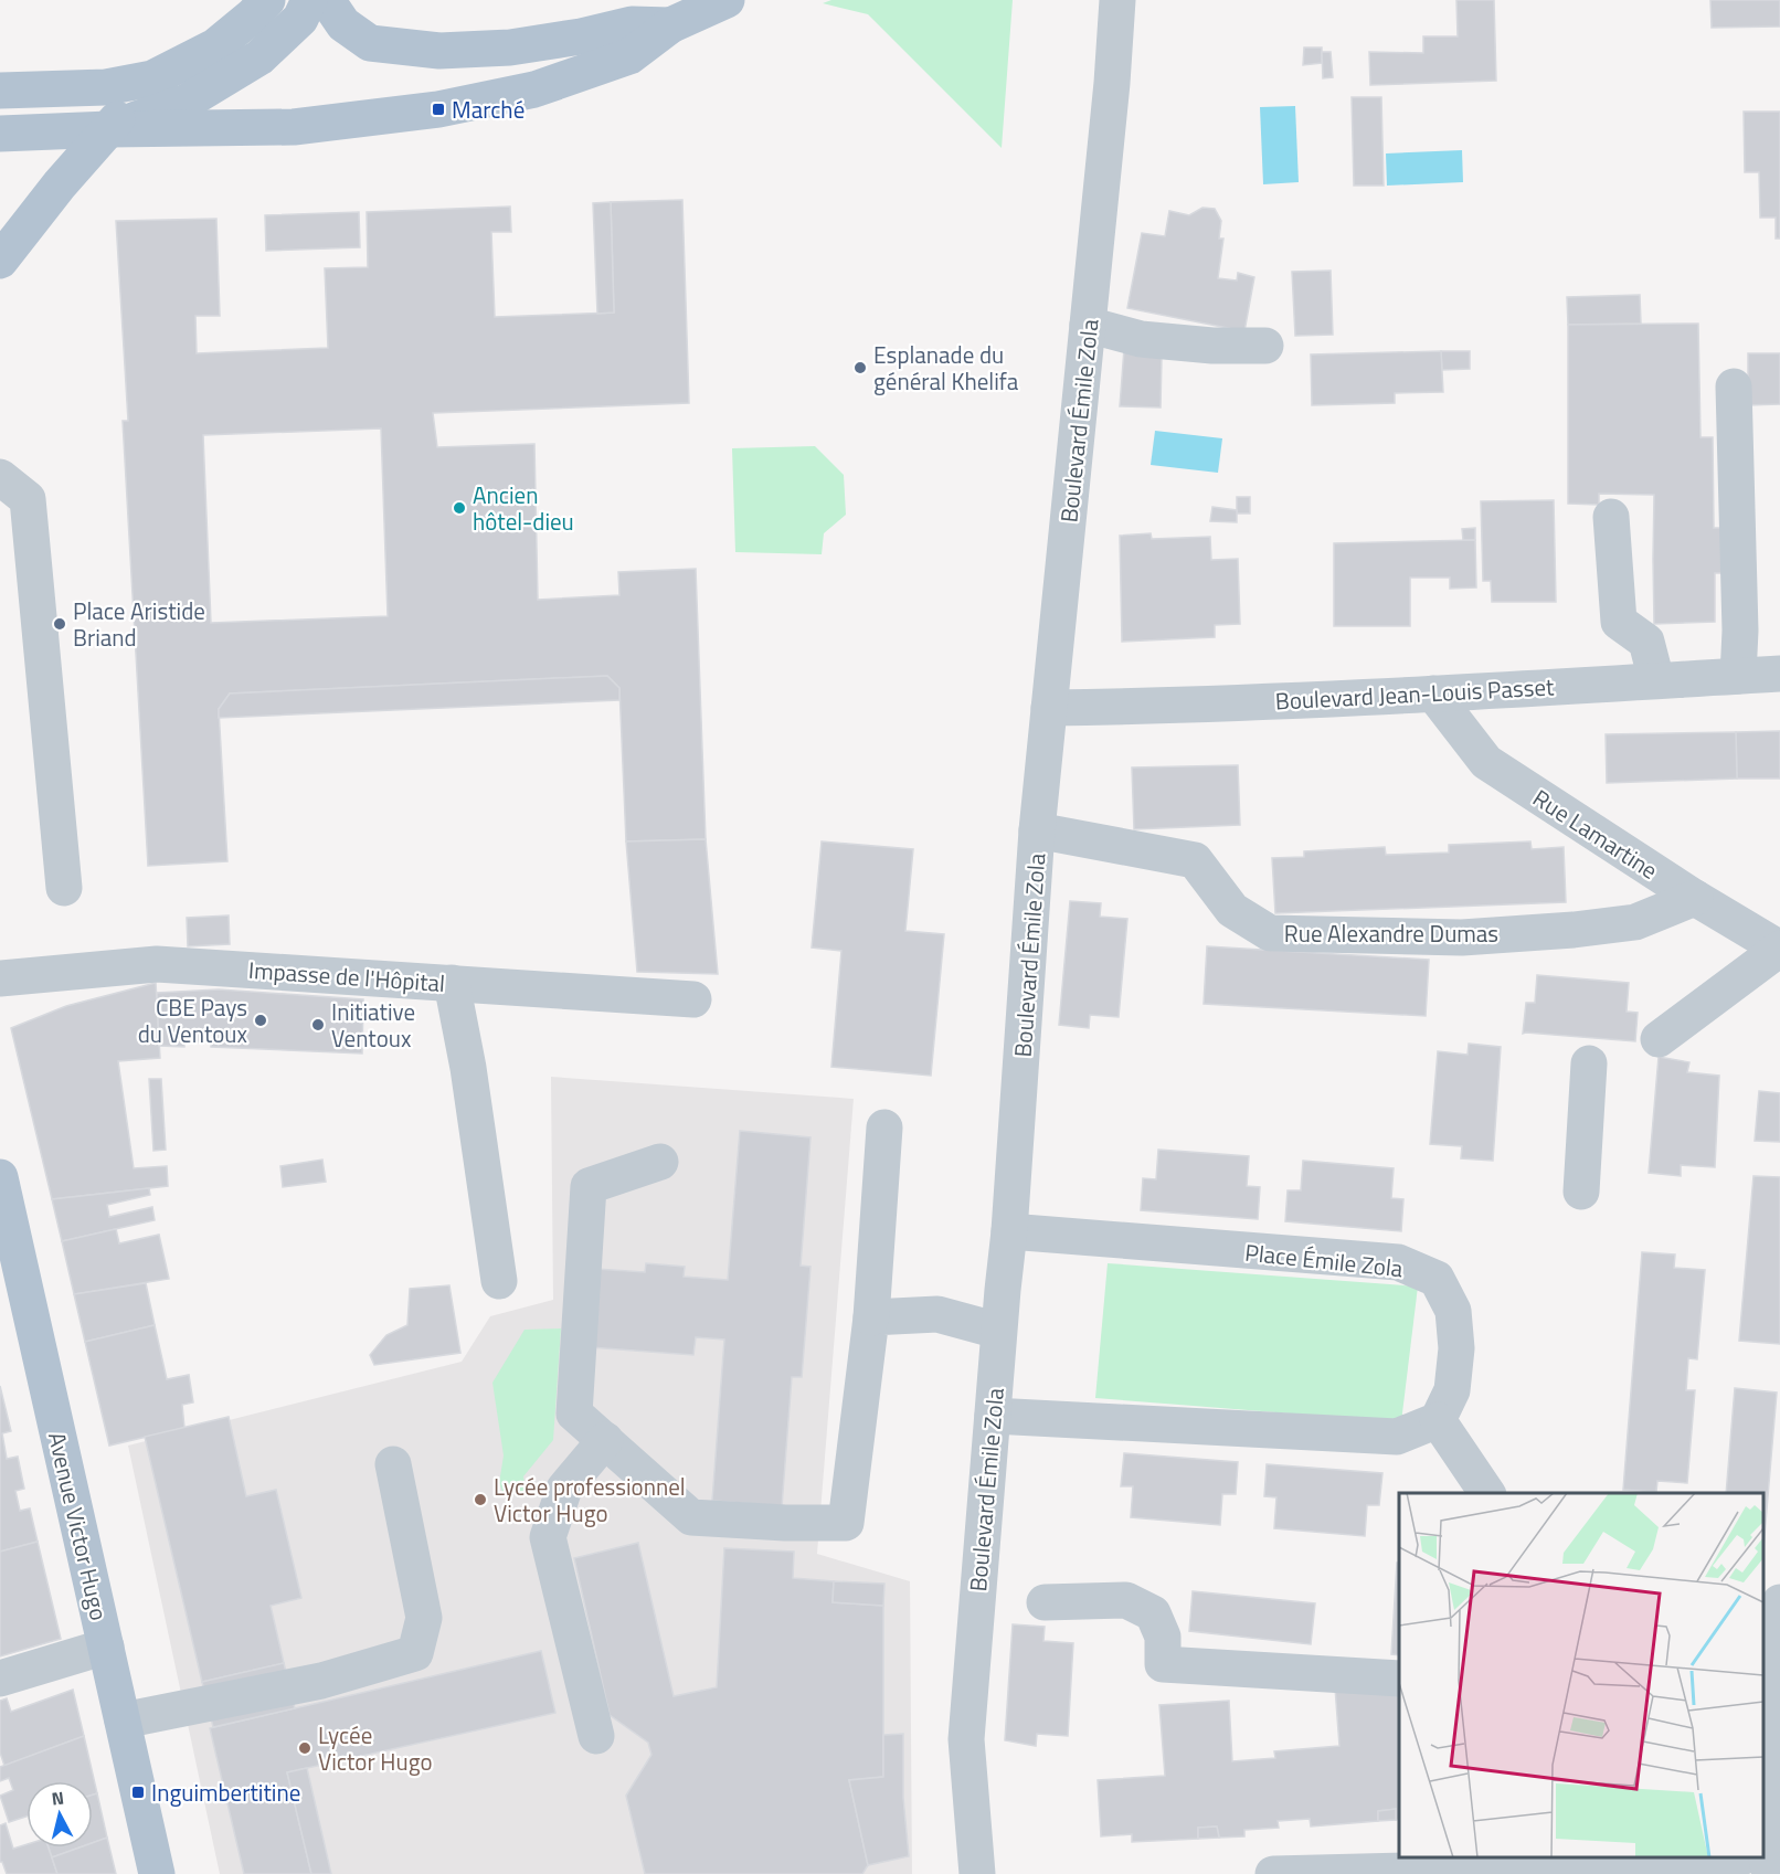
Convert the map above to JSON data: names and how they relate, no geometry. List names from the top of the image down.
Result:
{
  "streets": {
    "main road": ["Avenue Victor Hugo"],
    "street": [
      "Boulevard Émile Zola",
      "Boulevard Jean-Louis Passet",
      "Rue Lamartine",
      "Rue Alexandre Dumas",
      "Impasse de l'Hôpital",
      "Place Émile Zola"
    ]
  },
  "crossings": [
    ["Boulevard Émile Zola", "Boulevard Jean-Louis Passet"],
    ["Boulevard Émile Zola", "Rue Alexandre Dumas"],
    ["Boulevard Émile Zola", "Place Émile Zola"],
    ["Boulevard Jean-Louis Passet", "Rue Lamartine"],
    ["Rue Lamartine", "Rue Alexandre Dumas"]
  ],
  "places": {
    "transit": ["Marché", "Inguimbertitine"],
    "other": [
      "Esplanade du général Khelifa",
      "Ancien hôtel-dieu",
      "Place Aristide Briand",
      "CBE Pays du Ventoux",
      "Initiative Ventoux",
      "Lycée professionnel Victor Hugo",
      "Lycée Victor Hugo"
    ]
  },
  "north": "top"
}
